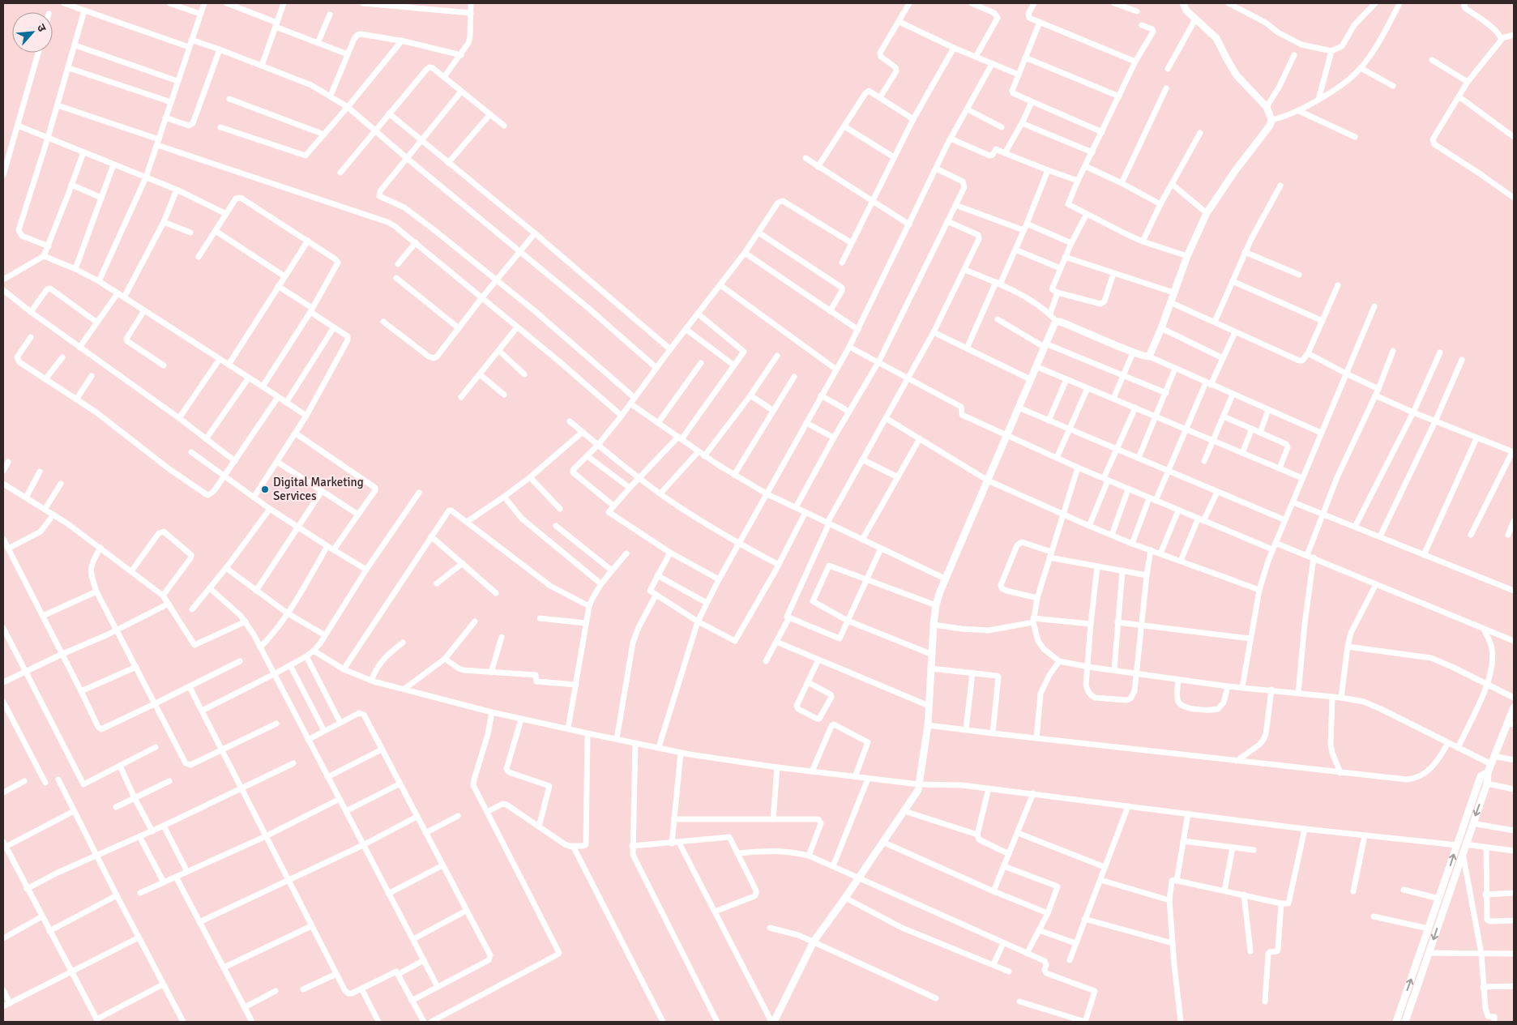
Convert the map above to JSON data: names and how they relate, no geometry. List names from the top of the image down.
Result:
{
  "places": ["Digital Marketing Services"],
  "north": "top right"
}
